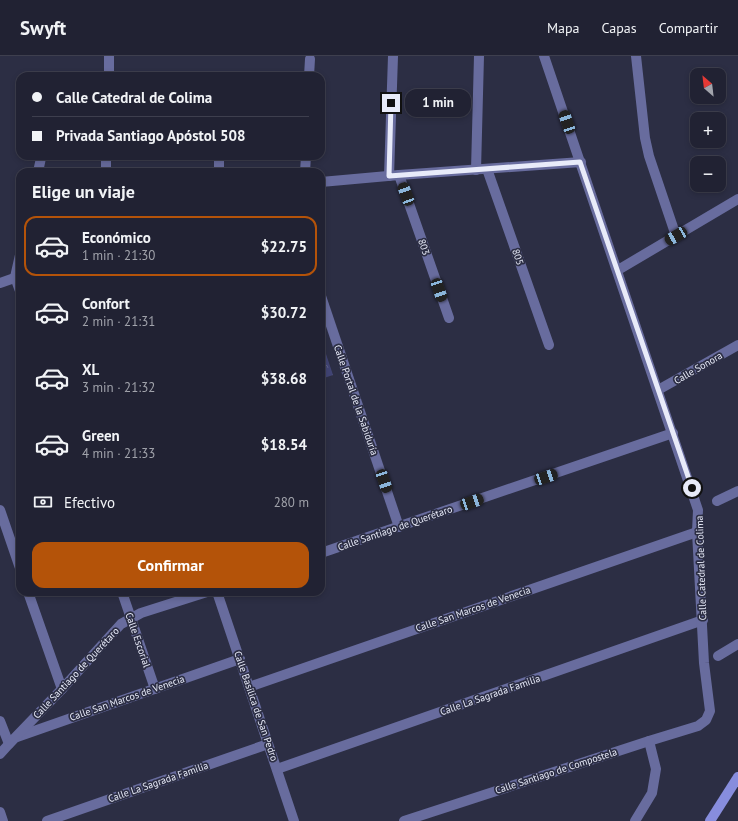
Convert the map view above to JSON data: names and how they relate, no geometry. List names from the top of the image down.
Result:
{
  "streets": {
    "street": [
      "803",
      "805",
      "Calle Sonora",
      "Calle Portal de la Sabiduría",
      "Calle Santiago de Querétaro",
      "Calle Catedral de Colima",
      "Calle San Marcos de Venecia",
      "Calle Escorial",
      "Calle La Sagrada Familia",
      "Calle Basílica de San Pedro",
      "Calle Santiago de Compostela"
    ]
  },
  "crossings": [
    ["Calle Sonora", "Calle Catedral de Colima"],
    ["Calle Portal de la Sabiduría", "Calle Santiago de Querétaro"],
    ["Calle Santiago de Querétaro", "Calle Catedral de Colima"],
    ["Calle Santiago de Querétaro", "Calle San Marcos de Venecia"],
    ["Calle Santiago de Querétaro", "Calle Escorial"],
    ["Calle Catedral de Colima", "Calle San Marcos de Venecia"],
    ["Calle Catedral de Colima", "Calle La Sagrada Familia"],
    ["Calle Catedral de Colima", "Calle Santiago de Compostela"],
    ["Calle San Marcos de Venecia", "Calle Escorial"],
    ["Calle San Marcos de Venecia", "Calle Basílica de San Pedro"],
    ["Calle La Sagrada Familia", "Calle Basílica de San Pedro"]
  ],
  "north": "top left",
  "page": {
    "header": "Swyft",
    "nav": ["Mapa", "Capas", "Compartir"],
    "map_buttons": ["+", "−"],
    "banner": ["Calle Catedral de Colima", "Privada Santiago Apóstol 508"],
    "bubble": "1 min",
    "heading": "Elige un viaje",
    "list": [
      {
        "name": "Económico",
        "note": "1 min · 21:30",
        "value": "$22.75"
      },
      {
        "name": "Confort",
        "note": "2 min · 21:31",
        "value": "$30.72"
      },
      {
        "name": "XL",
        "note": "3 min · 21:32",
        "value": "$38.68"
      },
      {
        "name": "Green",
        "note": "4 min · 21:33",
        "value": "$18.54"
      }
    ],
    "pay": ["Efectivo", "280 m"],
    "buttons": "Confirmar"
  }
}
